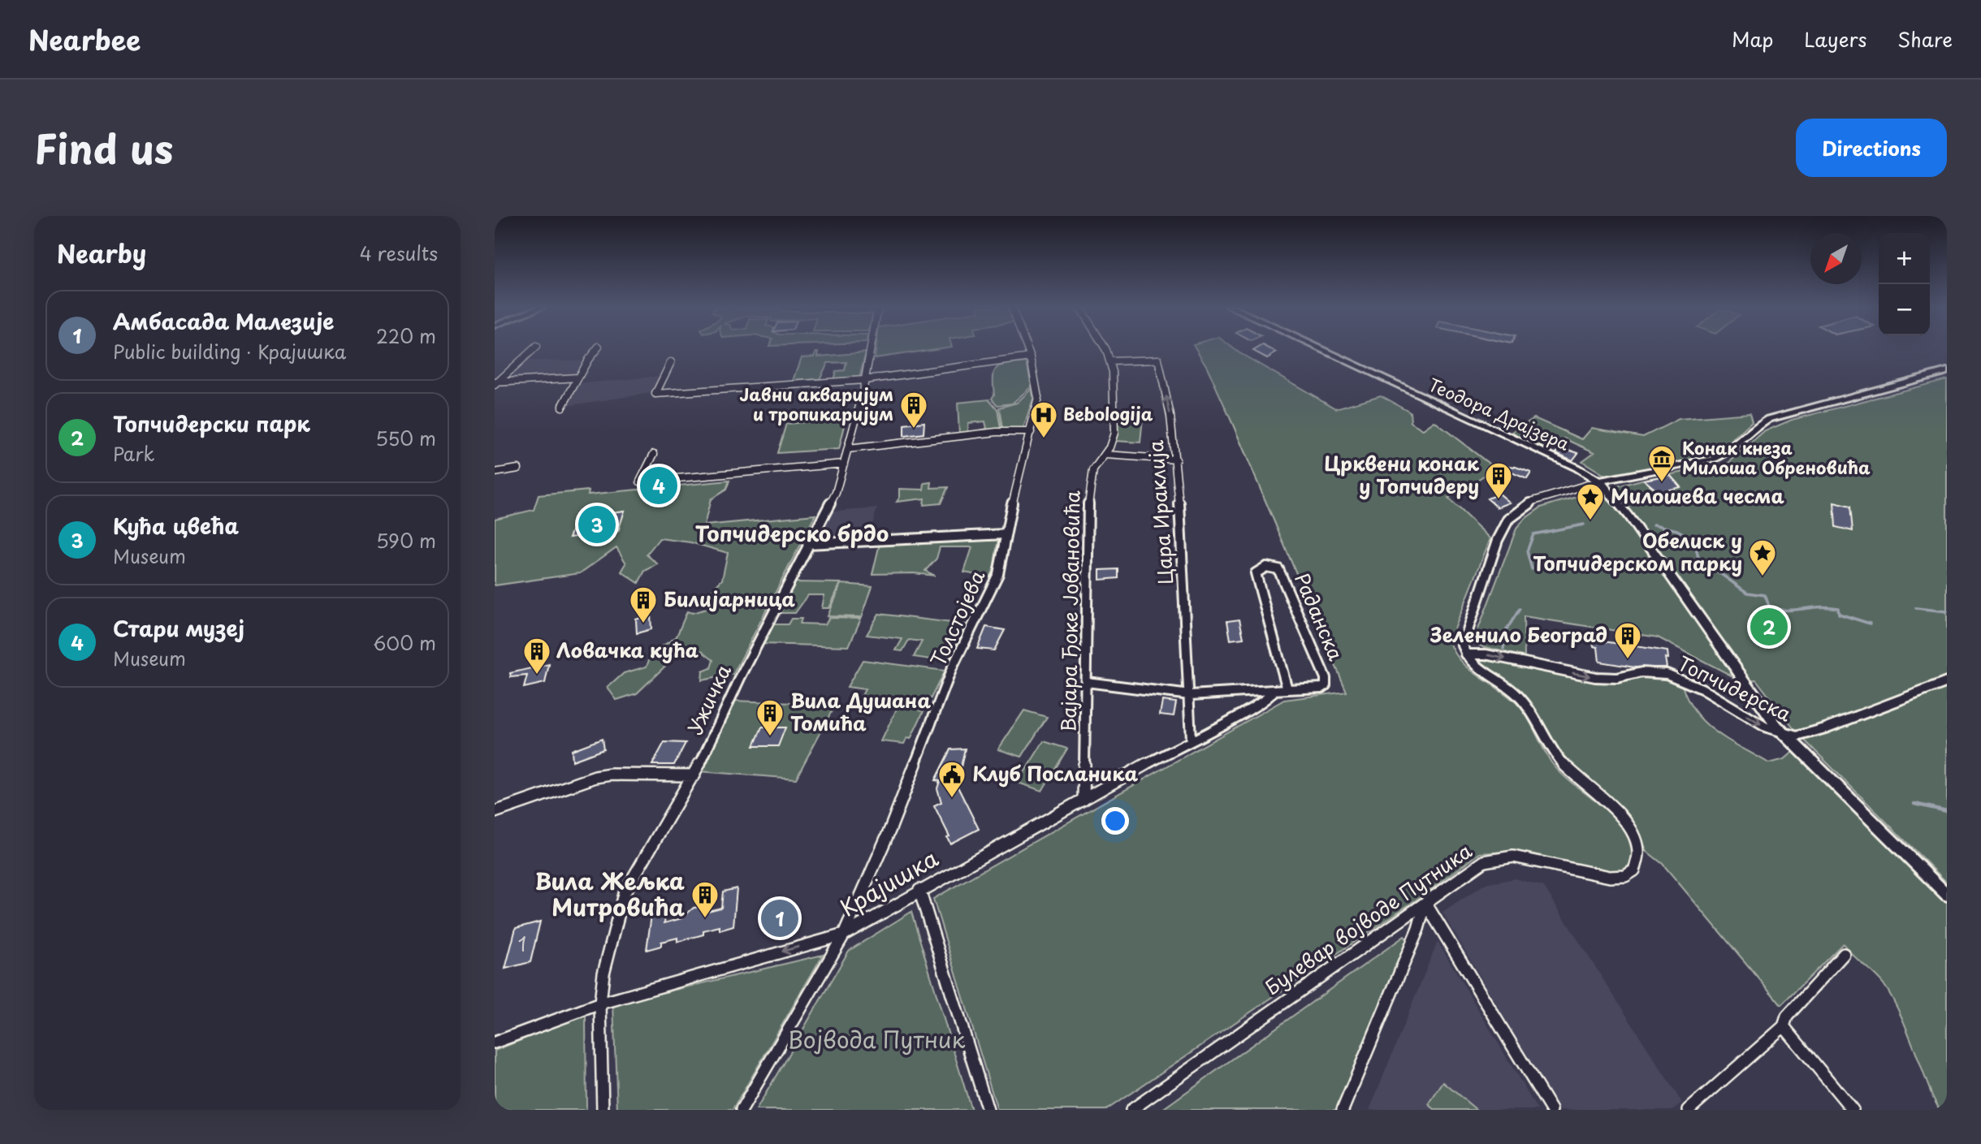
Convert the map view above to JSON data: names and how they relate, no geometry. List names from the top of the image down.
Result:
{
  "streets": {
    "main road": ["Теодора Драјзера"],
    "street": [
      "Цара Ираклија",
      "Вајара Ђоке Јовановића",
      "Раданска",
      "Толстојева",
      "Топчидерска",
      "Ужичка",
      "Крајишка",
      "Булевар војводе Путника"
    ]
  },
  "crossings": [
    ["Теодора Драјзера", "Топчидерска"],
    ["Цара Ираклија", "Вајара Ђоке Јовановића"],
    ["Цара Ираклија", "Раданска"],
    ["Цара Ираклија", "Крајишка"],
    ["Вајара Ђоке Јовановића", "Раданска"],
    ["Вајара Ђоке Јовановића", "Крајишка"],
    ["Раданска", "Крајишка"],
    ["Толстојева", "Крајишка"],
    ["Топчидерска", "Булевар војводе Путника"],
    ["Ужичка", "Крајишка"]
  ],
  "one_way": ["Топчидерска"],
  "districts": ["Топчидерско брдо"],
  "parks": ["Војвода Путник"],
  "places": {
    "building": [
      "Јавни акваријум и тропикаријум",
      "Црквени конак у Топчидеру",
      "Билијарница",
      "Зеленило Београд",
      "Ловачка кућа",
      "Вила Душана Томића",
      "Вила Жељка Митровића"
    ],
    "hospital": ["Bebologija"],
    "museum": ["Конак кнеза Милоша Обреновића"],
    "place": ["Милошева чесма", "Обелиск у Топчидерском парку"],
    "public building": ["Клуб Посланика"]
  },
  "house_numbers": ["1"],
  "north": "bottom left",
  "page": {
    "header": "Nearbee",
    "nav": ["Map", "Layers", "Share"],
    "title": "Find us",
    "buttons": "Directions",
    "heading": ["Nearby", "4 results"],
    "map_buttons": ["+", "−"],
    "list": [
      {
        "mark": "1",
        "name": "Амбасада Малезије",
        "note": "Public building · Крајишка",
        "value": "220 m"
      },
      {
        "mark": "2",
        "name": "Топчидерски парк",
        "note": "Park",
        "value": "550 m"
      },
      {
        "mark": "3",
        "name": "Кућа цвећа",
        "note": "Museum",
        "value": "590 m"
      },
      {
        "mark": "4",
        "name": "Стари музеј",
        "note": "Museum",
        "value": "600 m"
      }
    ],
    "pins": [
      "4",
      "3",
      "2",
      "1"
    ]
  }
}
